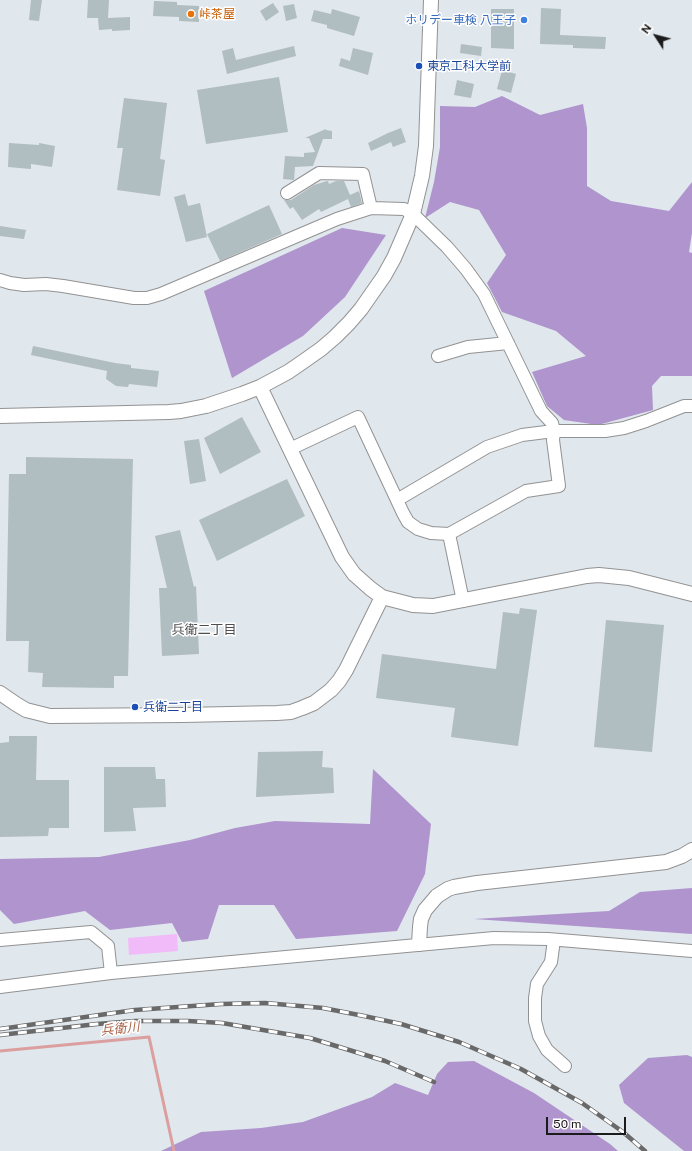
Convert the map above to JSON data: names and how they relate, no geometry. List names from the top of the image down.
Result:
{
  "districts": ["兵衛二丁目"],
  "water": ["兵衛川"],
  "places": [
    "峠茶屋",
    "ホリデー車検 八王子",
    "東京工科大学前",
    "兵衛二丁目"
  ],
  "scale_bar": "50 m",
  "north": "top left"
}
